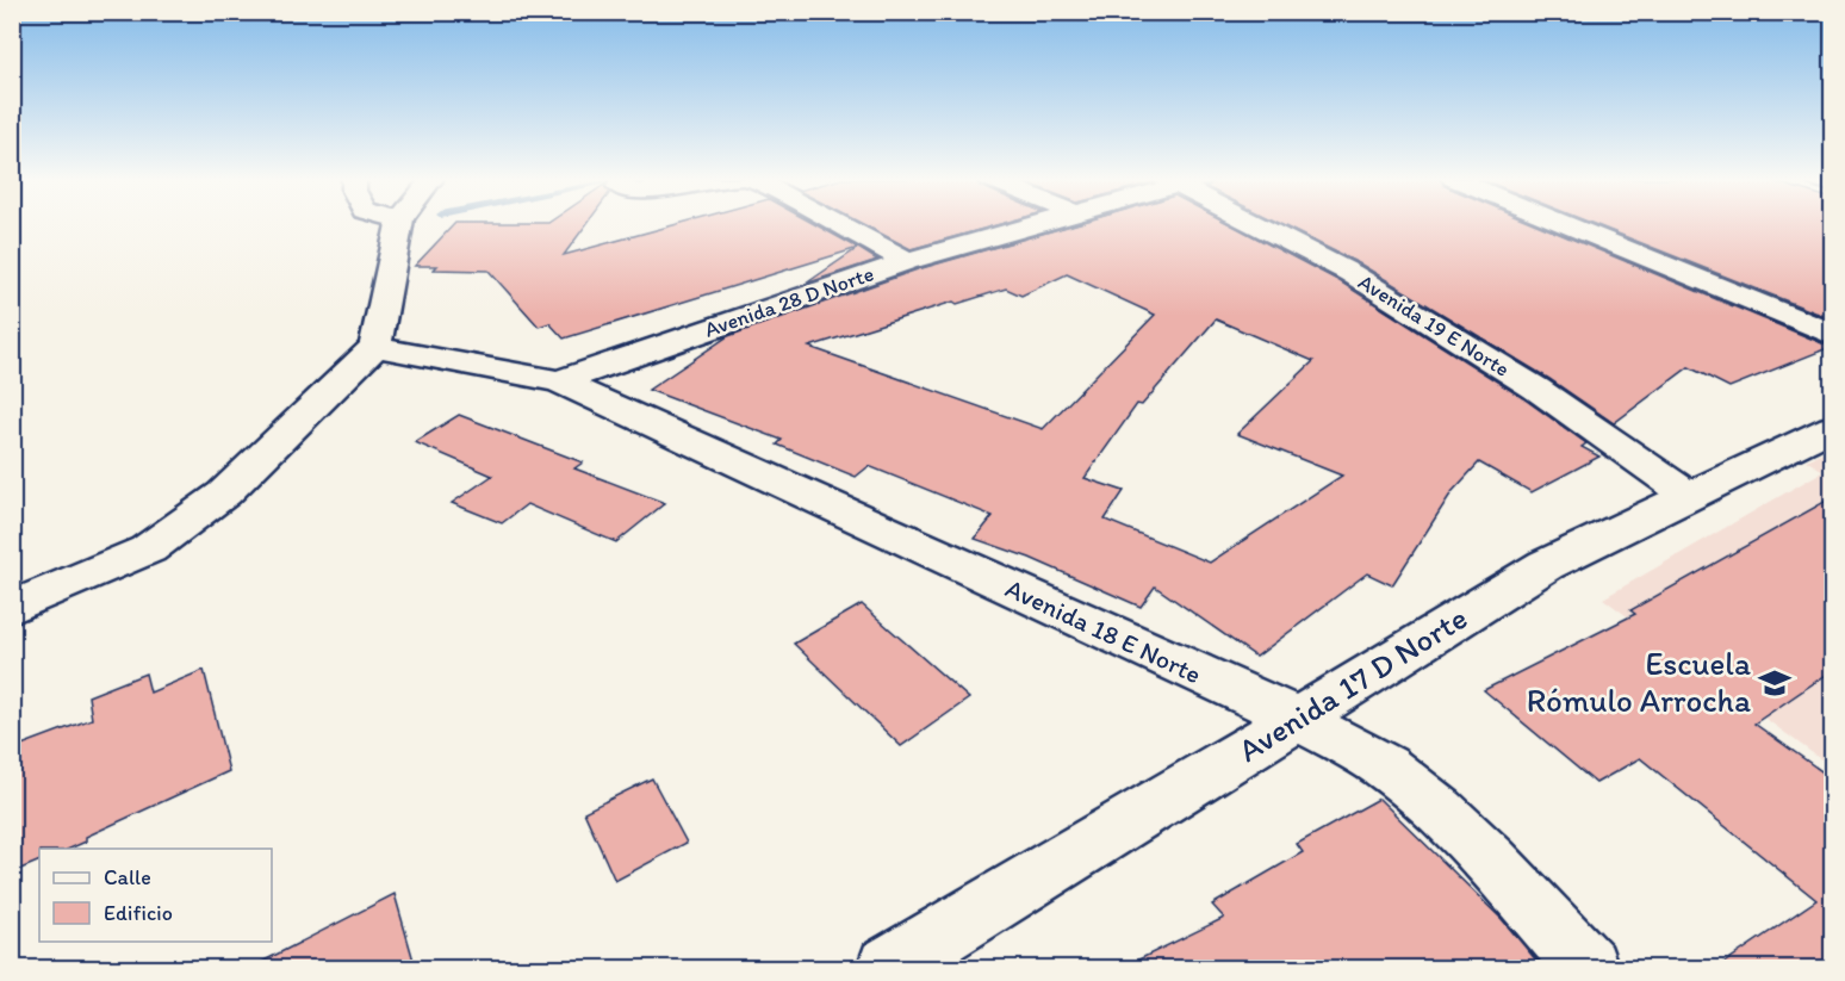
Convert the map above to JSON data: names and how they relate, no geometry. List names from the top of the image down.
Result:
{
  "streets": {
    "street": [
      "Avenida 28 D Norte",
      "Avenida 19 E Norte",
      "Avenida 18 E Norte",
      "Avenida 17 D Norte"
    ]
  },
  "crossings": [
    ["Avenida 28 D Norte", "Avenida 18 E Norte"],
    ["Avenida 19 E Norte", "Avenida 17 D Norte"],
    ["Avenida 18 E Norte", "Avenida 17 D Norte"]
  ],
  "places": {
    "school or university": ["Escuela Rómulo Arrocha"]
  },
  "legend": ["Calle", "Edificio"]
}
